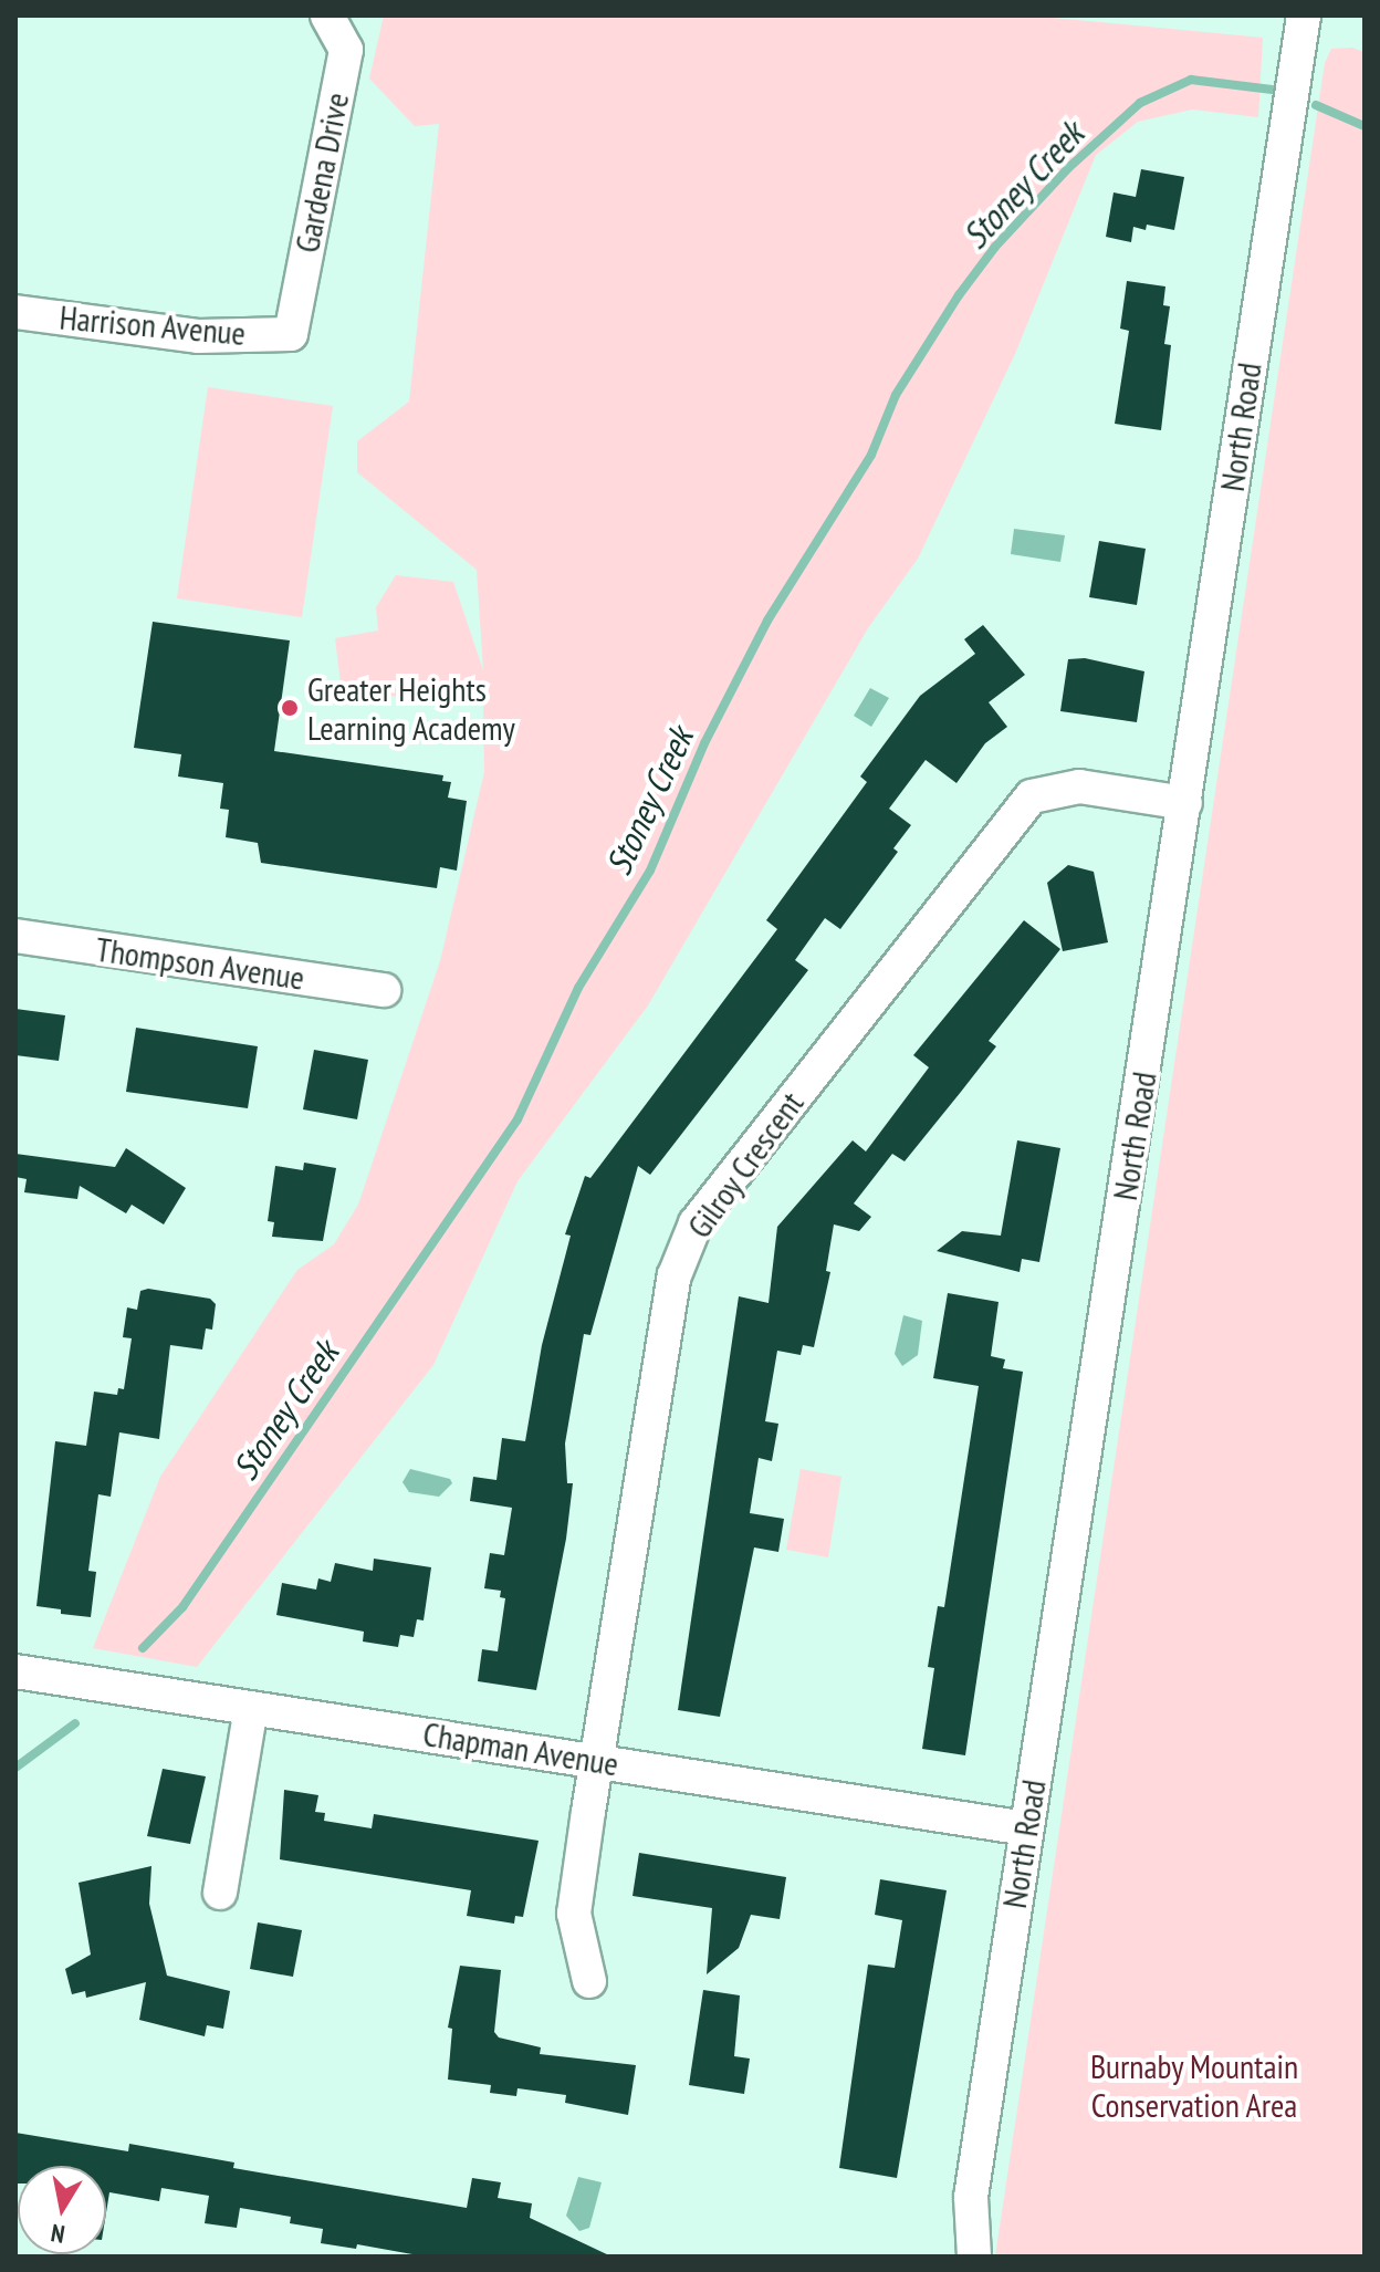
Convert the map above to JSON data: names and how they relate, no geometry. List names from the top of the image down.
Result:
{
  "streets": {
    "street": [
      "Gardena Drive",
      "Harrison Avenue",
      "North Road",
      "Thompson Avenue",
      "Gilroy Crescent",
      "Chapman Avenue"
    ]
  },
  "crossings": [
    ["Gardena Drive", "Harrison Avenue"],
    ["North Road", "Gilroy Crescent"],
    ["North Road", "Chapman Avenue"],
    ["Gilroy Crescent", "Chapman Avenue"]
  ],
  "water": ["Stoney Creek"],
  "parks": ["Burnaby Mountain Conservation Area"],
  "places": ["Greater Heights Learning Academy"],
  "north": "bottom"
}
